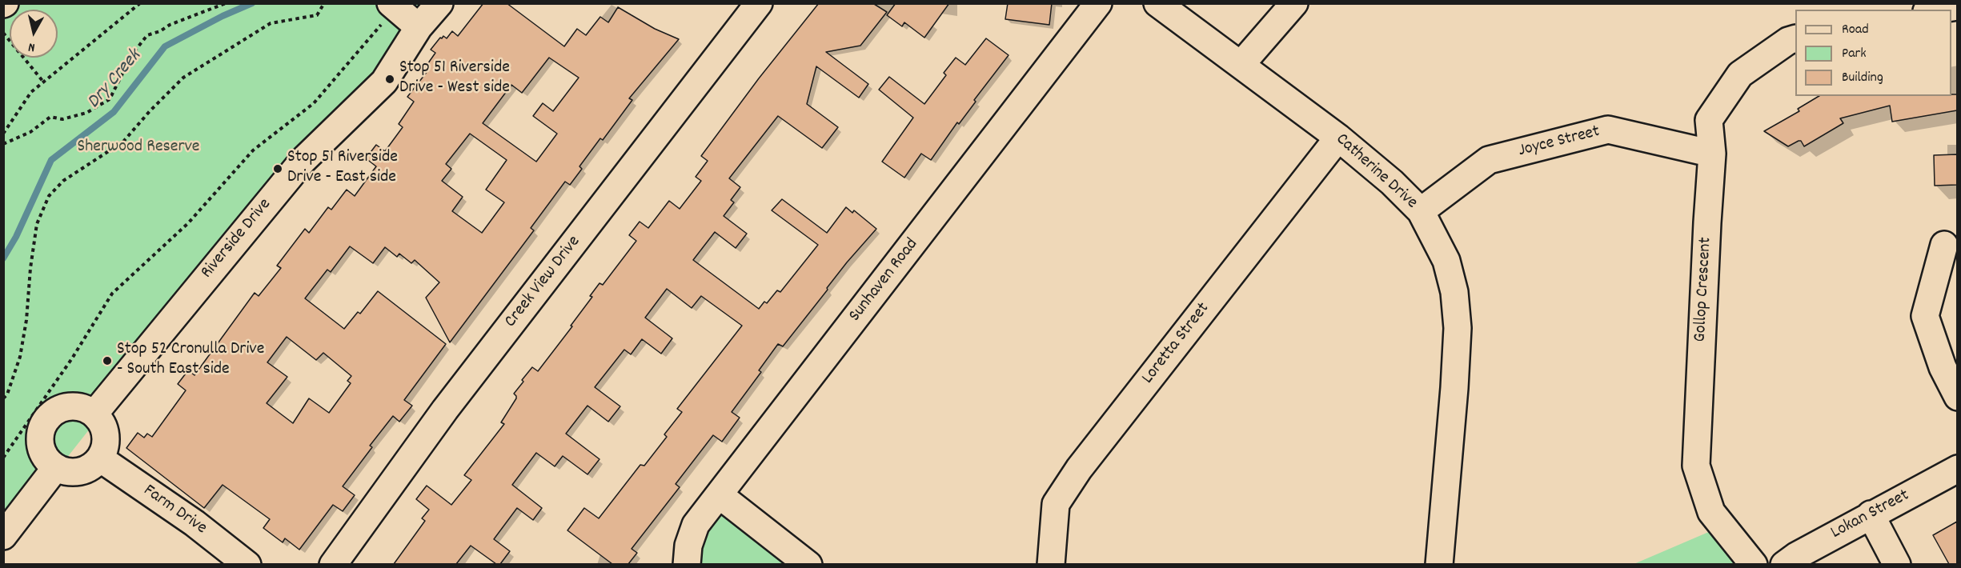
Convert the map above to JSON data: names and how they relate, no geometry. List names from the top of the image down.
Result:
{
  "streets": {
    "street": [
      "Joyce Street",
      "Catherine Drive",
      "Riverside Drive",
      "Sunhaven Road",
      "Creek View Drive",
      "Gollop Crescent",
      "Loretta Street",
      "Farm Drive",
      "Lokan Street"
    ]
  },
  "crossings": [
    ["Joyce Street", "Catherine Drive"],
    ["Joyce Street", "Gollop Crescent"],
    ["Catherine Drive", "Loretta Street"],
    ["Riverside Drive", "Farm Drive"]
  ],
  "water": ["Dry Creek"],
  "parks": ["Sherwood Reserve"],
  "places": ["Stop 51 Riverside Drive - West side", "Stop 51 Riverside Drive - East side", "Stop 52 Cronulla Drive - South East side"],
  "legend": ["Road", "Park", "Building"],
  "north": "bottom"
}
